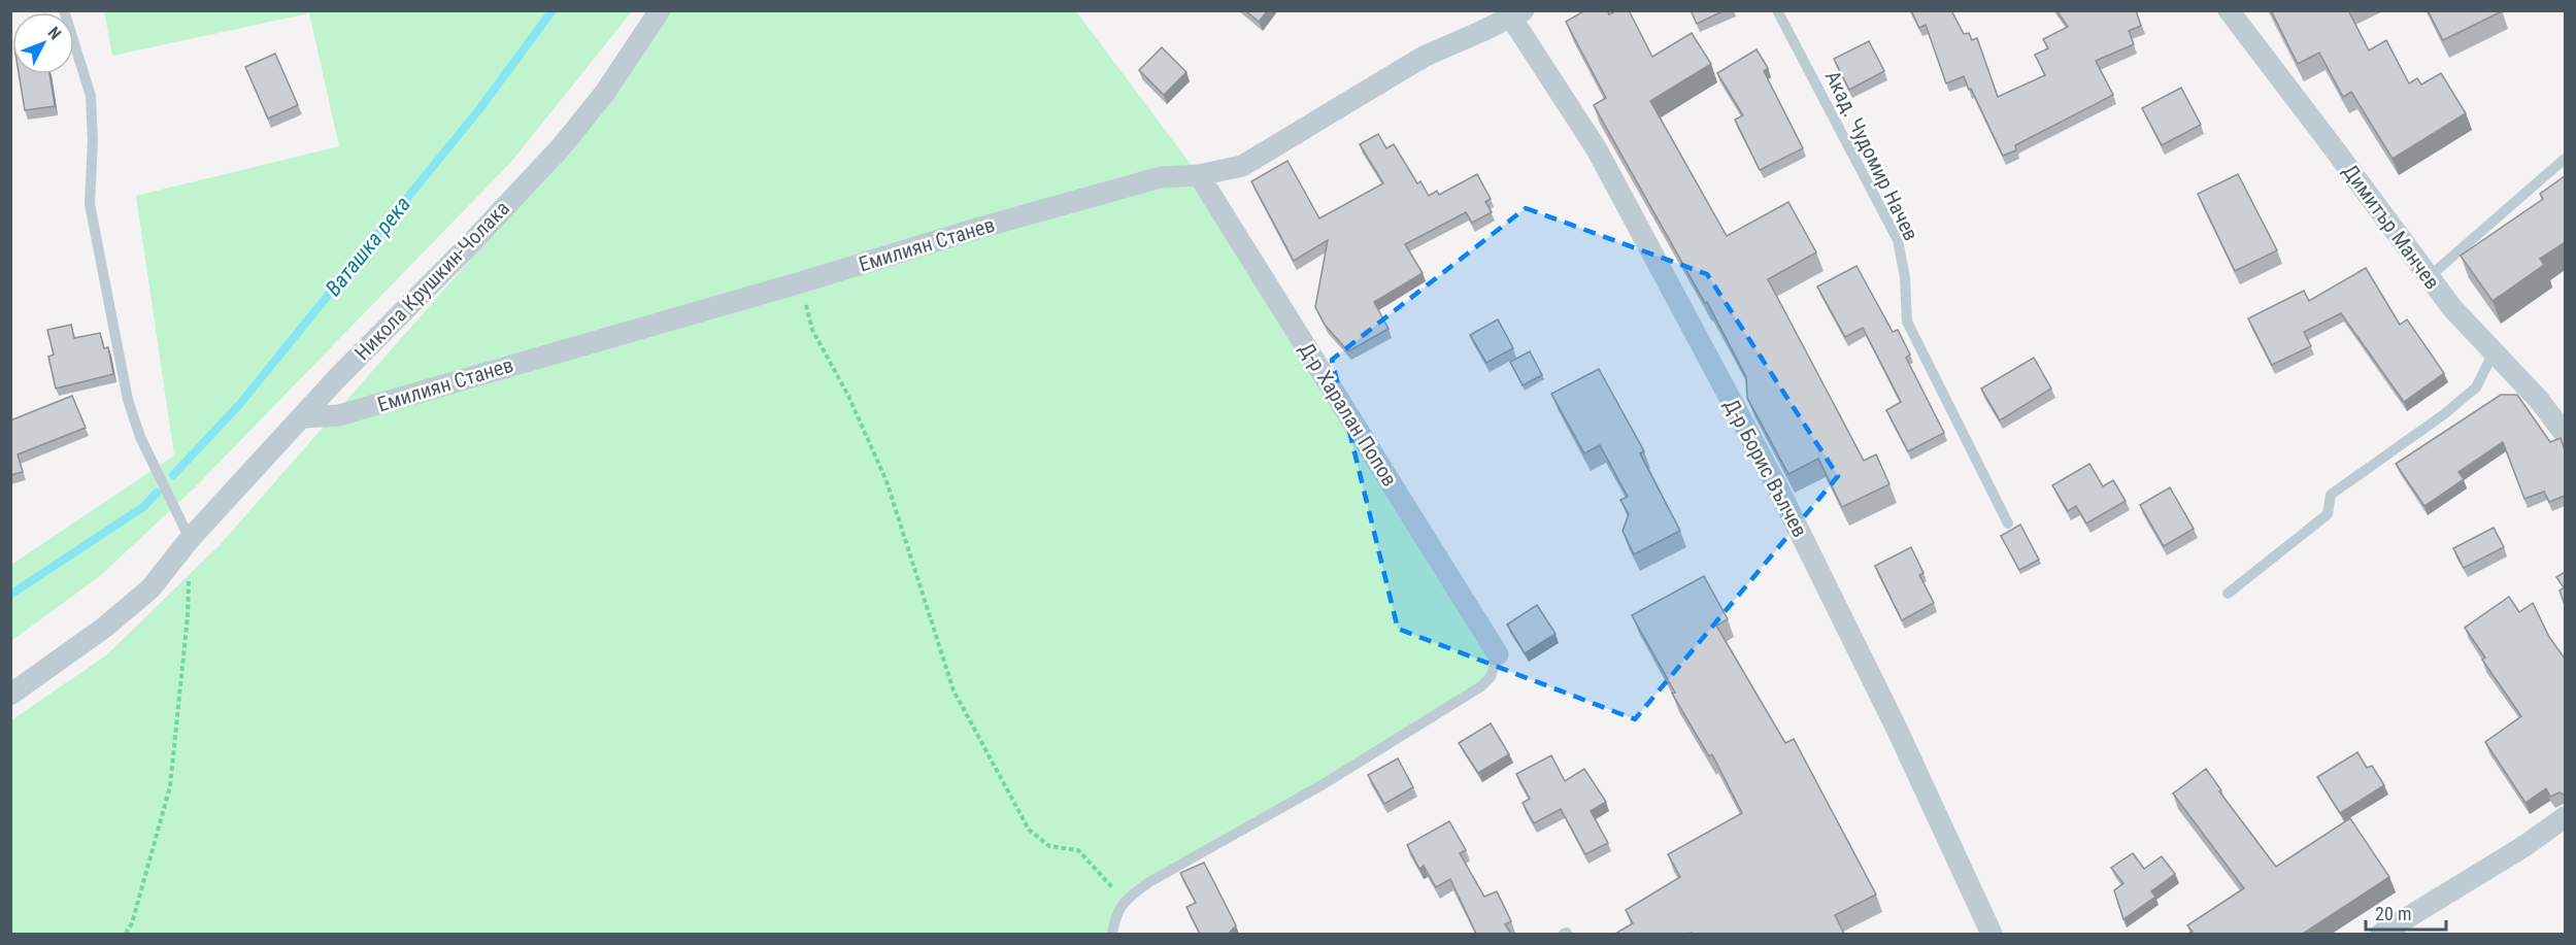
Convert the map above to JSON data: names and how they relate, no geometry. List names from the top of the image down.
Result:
{
  "streets": {
    "street": [
      "Димитър Манчев",
      "Емилиян Станев",
      "Никола Крушкин-Чолака",
      "Д-р Харалан Попов",
      "Д-р Борис Вълчев"
    ],
    "lane": ["Акад. Чудомир Начев"]
  },
  "crossings": [
    ["Емилиян Станев", "Никола Крушкин-Чолака"],
    ["Емилиян Станев", "Д-р Харалан Попов"],
    ["Емилиян Станев", "Д-р Борис Вълчев"]
  ],
  "water": ["Ваташка река"],
  "scale_bar": "20 m",
  "north": "top right"
}
